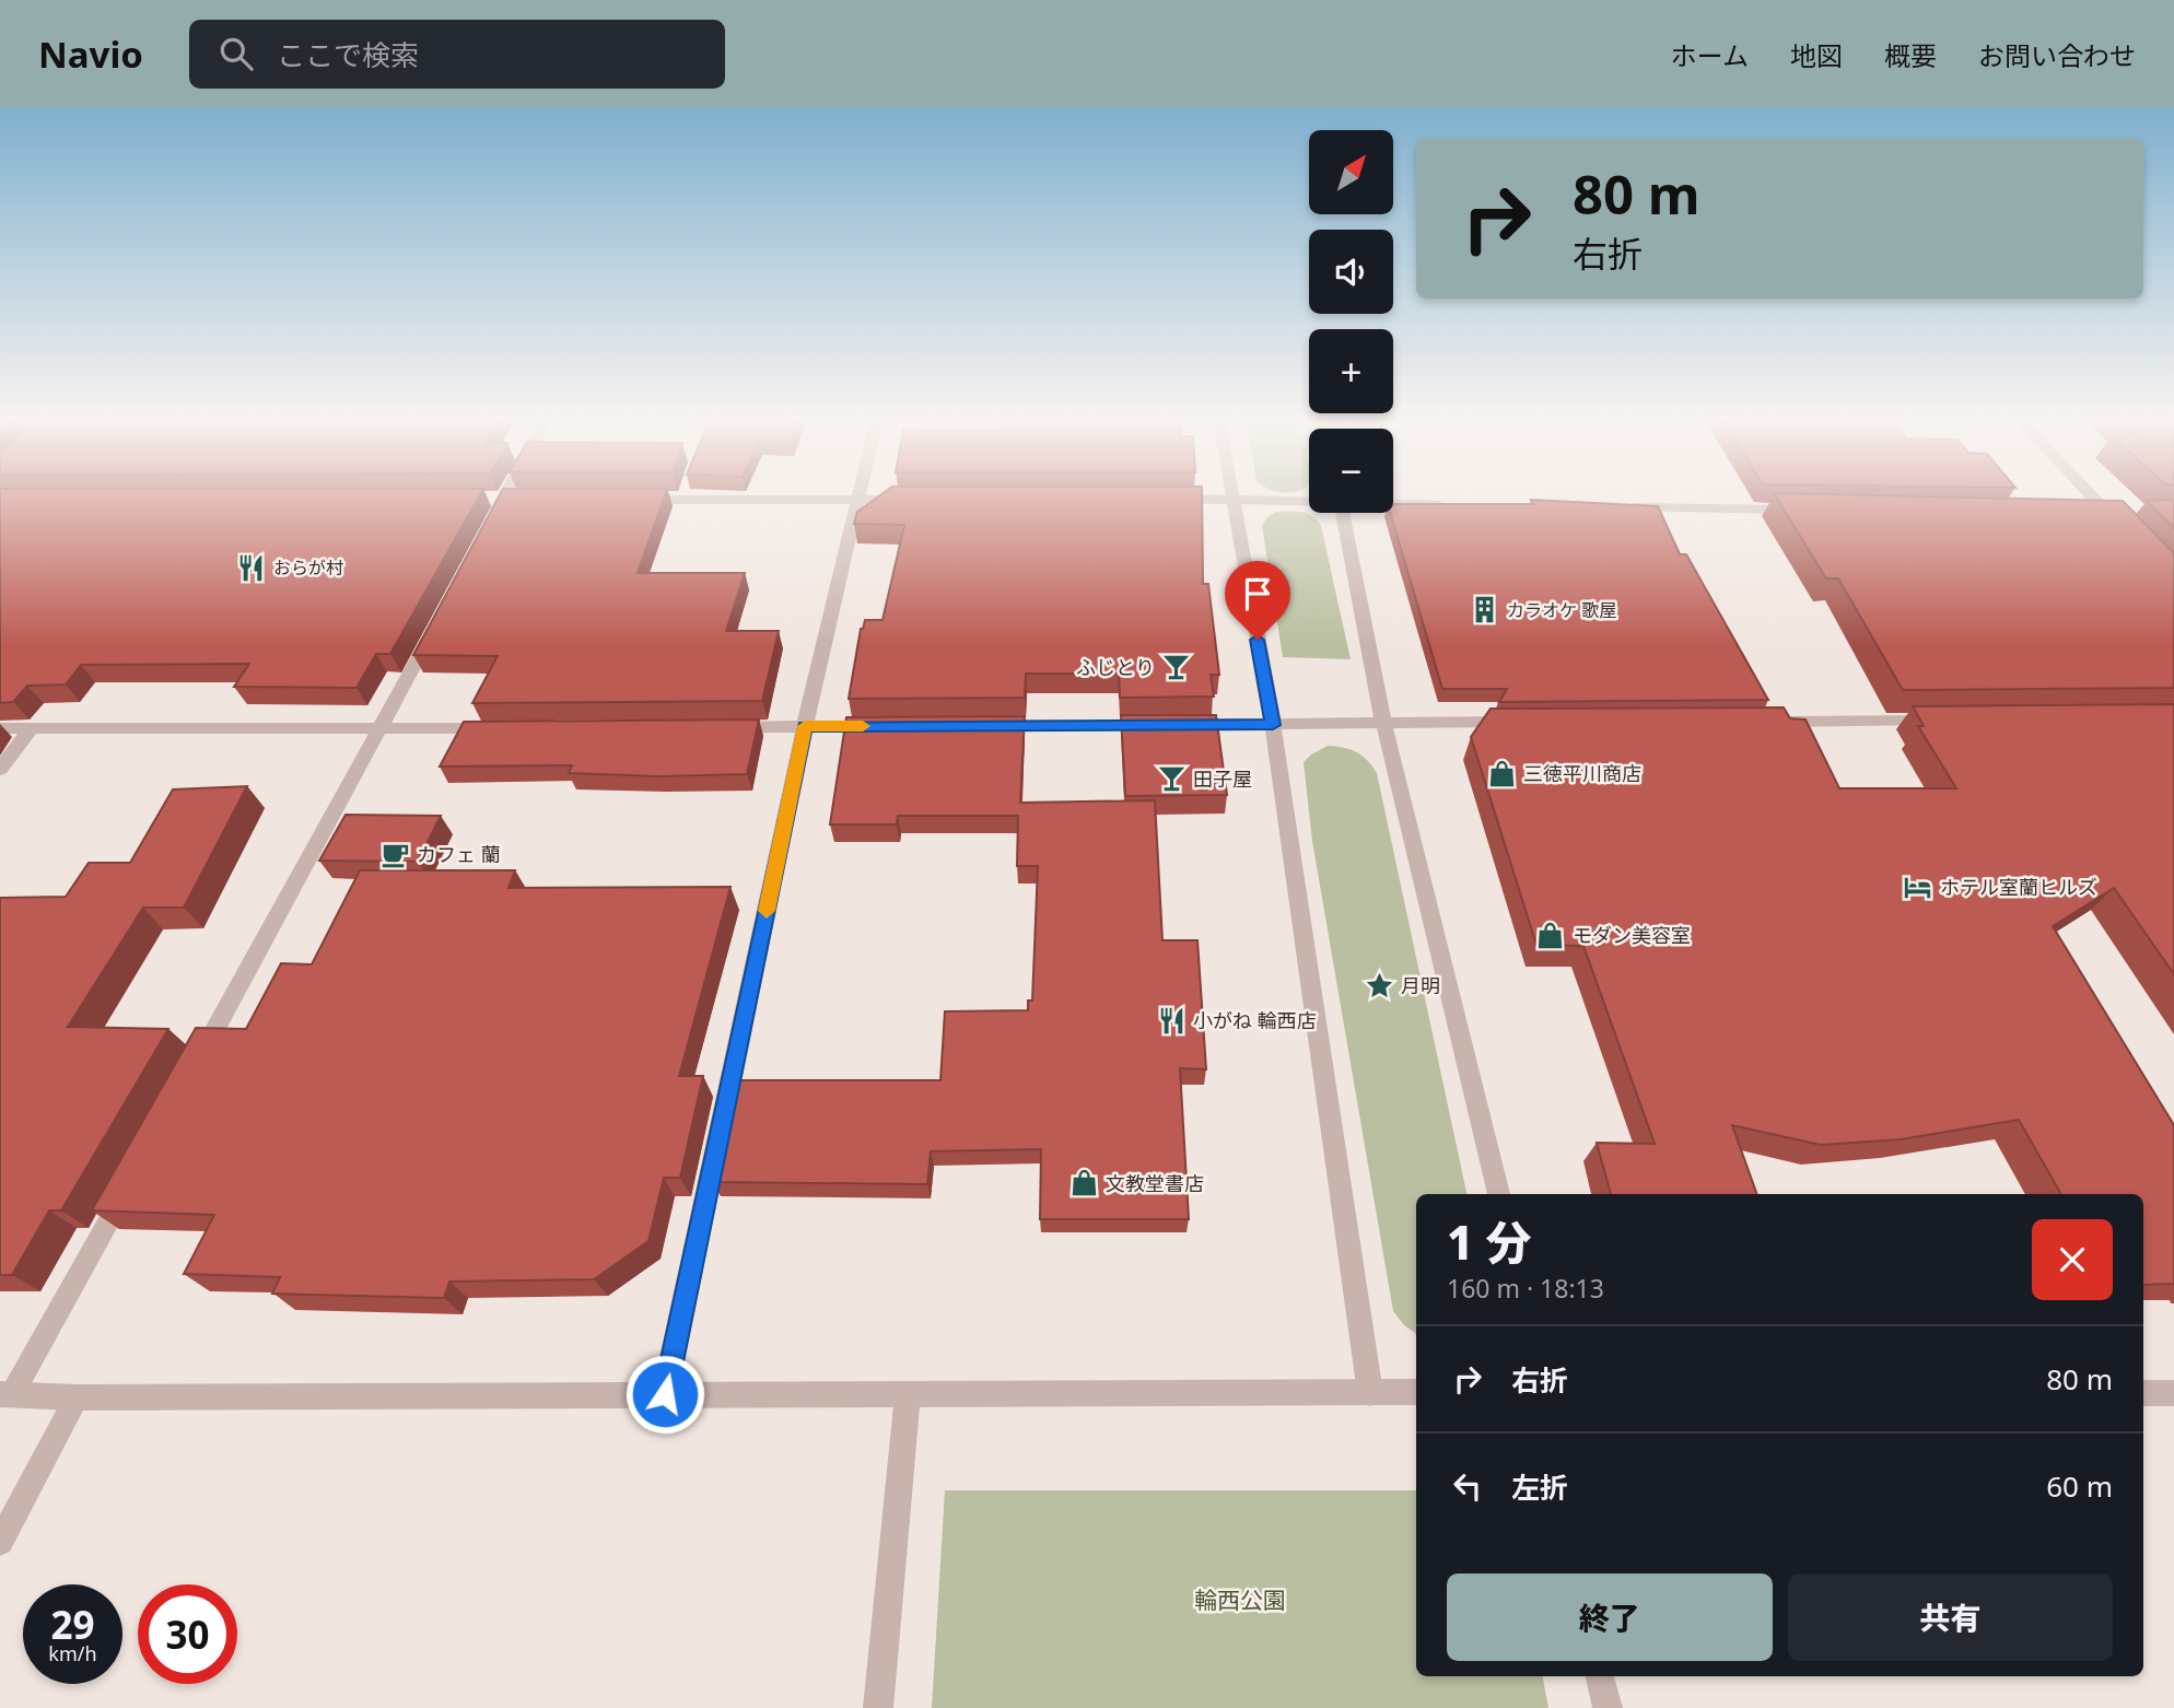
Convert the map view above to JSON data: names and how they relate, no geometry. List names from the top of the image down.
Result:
{
  "parks": ["輪西公園"],
  "places": {
    "restaurant": ["おらが村", "小がね 輪西店"],
    "building": ["カラオケ 歌屋"],
    "bar": ["ふじとり", "田子屋"],
    "shop": ["三徳平川商店", "モダン美容室", "文教堂書店"],
    "cafe": ["カフェ 蘭"],
    "hotel": ["ホテル室蘭ヒルズ"],
    "place": ["月明"]
  },
  "north": "top right",
  "page": {
    "header": "Navio",
    "search": "ここで検索",
    "nav": [
      "ホーム",
      "地図",
      "概要",
      "お問い合わせ"
    ],
    "map_buttons": ["+", "−"],
    "turn": ["80 m", "右折"],
    "heading": ["1 分", "160 m · 18:13"],
    "list": [
      {
        "name": "右折",
        "value": "80 m"
      },
      {
        "name": "左折",
        "value": "60 m"
      }
    ],
    "buttons": ["終了", "共有"],
    "speed": "29 km/h",
    "limit": "30"
  }
}
